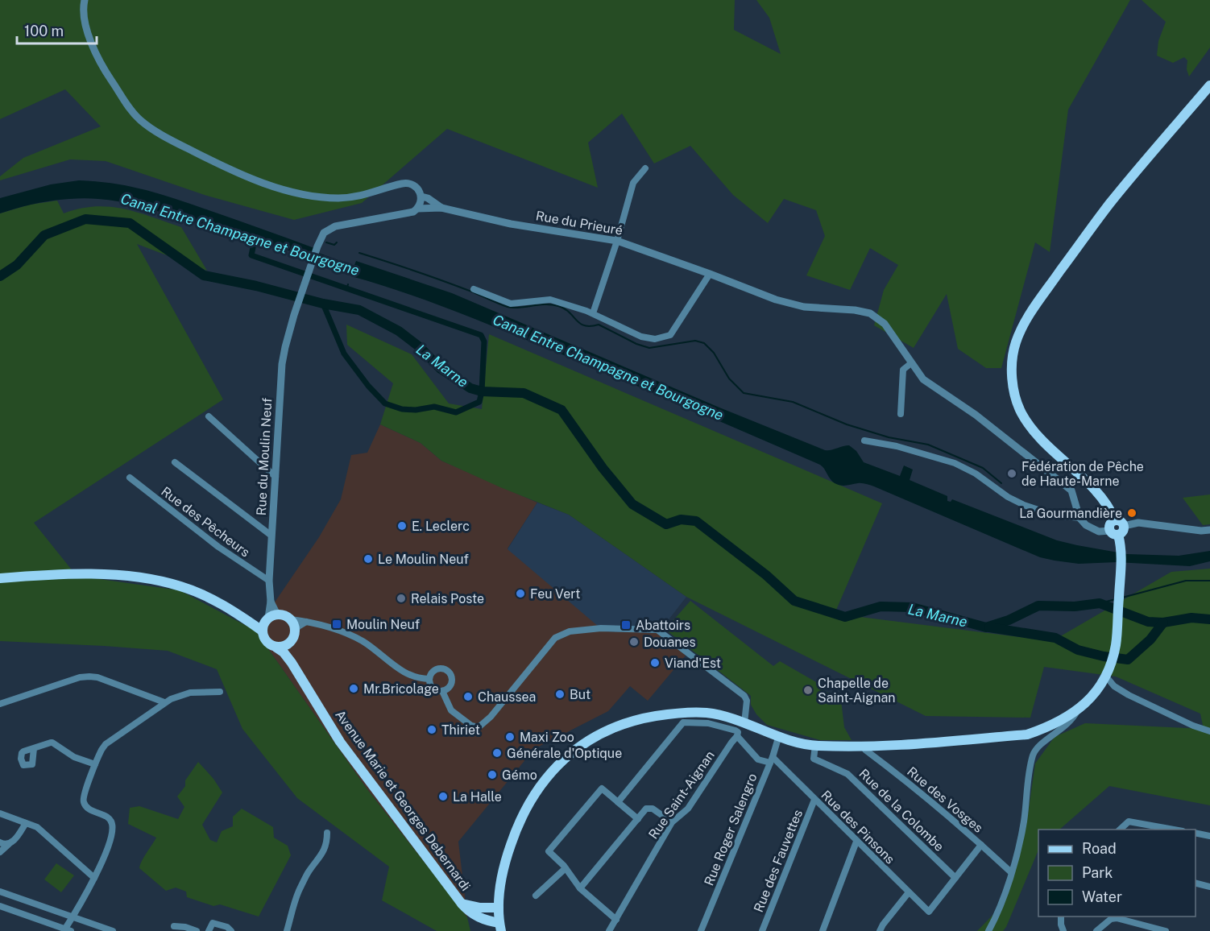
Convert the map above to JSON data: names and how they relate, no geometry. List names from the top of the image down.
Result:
{
  "streets": {
    "main road": ["Avenue Marie et Georges Debernardi"],
    "street": [
      "Rue du Prieuré",
      "Rue du Moulin Neuf",
      "Rue des Pêcheurs",
      "Rue Saint-Aignan",
      "Rue des Vosges",
      "Rue de la Colombe",
      "Rue des Pinsons",
      "Rue Roger Salengro",
      "Rue des Fauvettes"
    ]
  },
  "crossings": [
    ["Rue du Prieuré", "Rue du Moulin Neuf"],
    ["Rue du Moulin Neuf", "Rue des Pêcheurs"],
    ["Rue du Moulin Neuf", "Avenue Marie et Georges Debernardi"],
    ["Rue de la Colombe", "Rue des Pinsons"],
    ["Rue des Pinsons", "Rue Roger Salengro"],
    ["Rue des Pinsons", "Rue des Fauvettes"]
  ],
  "water": ["Canal Entre Champagne et Bourgogne", "La Marne"],
  "places": {
    "other": [
      "Fédération de Pêche de Haute-Marne",
      "La Gourmandière",
      "E. Leclerc",
      "Le Moulin Neuf",
      "Feu Vert",
      "Relais Poste",
      "Douanes",
      "Viand'Est",
      "Mr.Bricolage",
      "Chapelle de Saint-Aignan",
      "But",
      "Chaussea",
      "Thiriet",
      "Maxi Zoo",
      "Générale d'Optique",
      "Gémo",
      "La Halle"
    ],
    "transit": ["Moulin Neuf", "Abattoirs"]
  },
  "legend": ["Road", "Park", "Water"],
  "scale_bar": "100 m"
}
